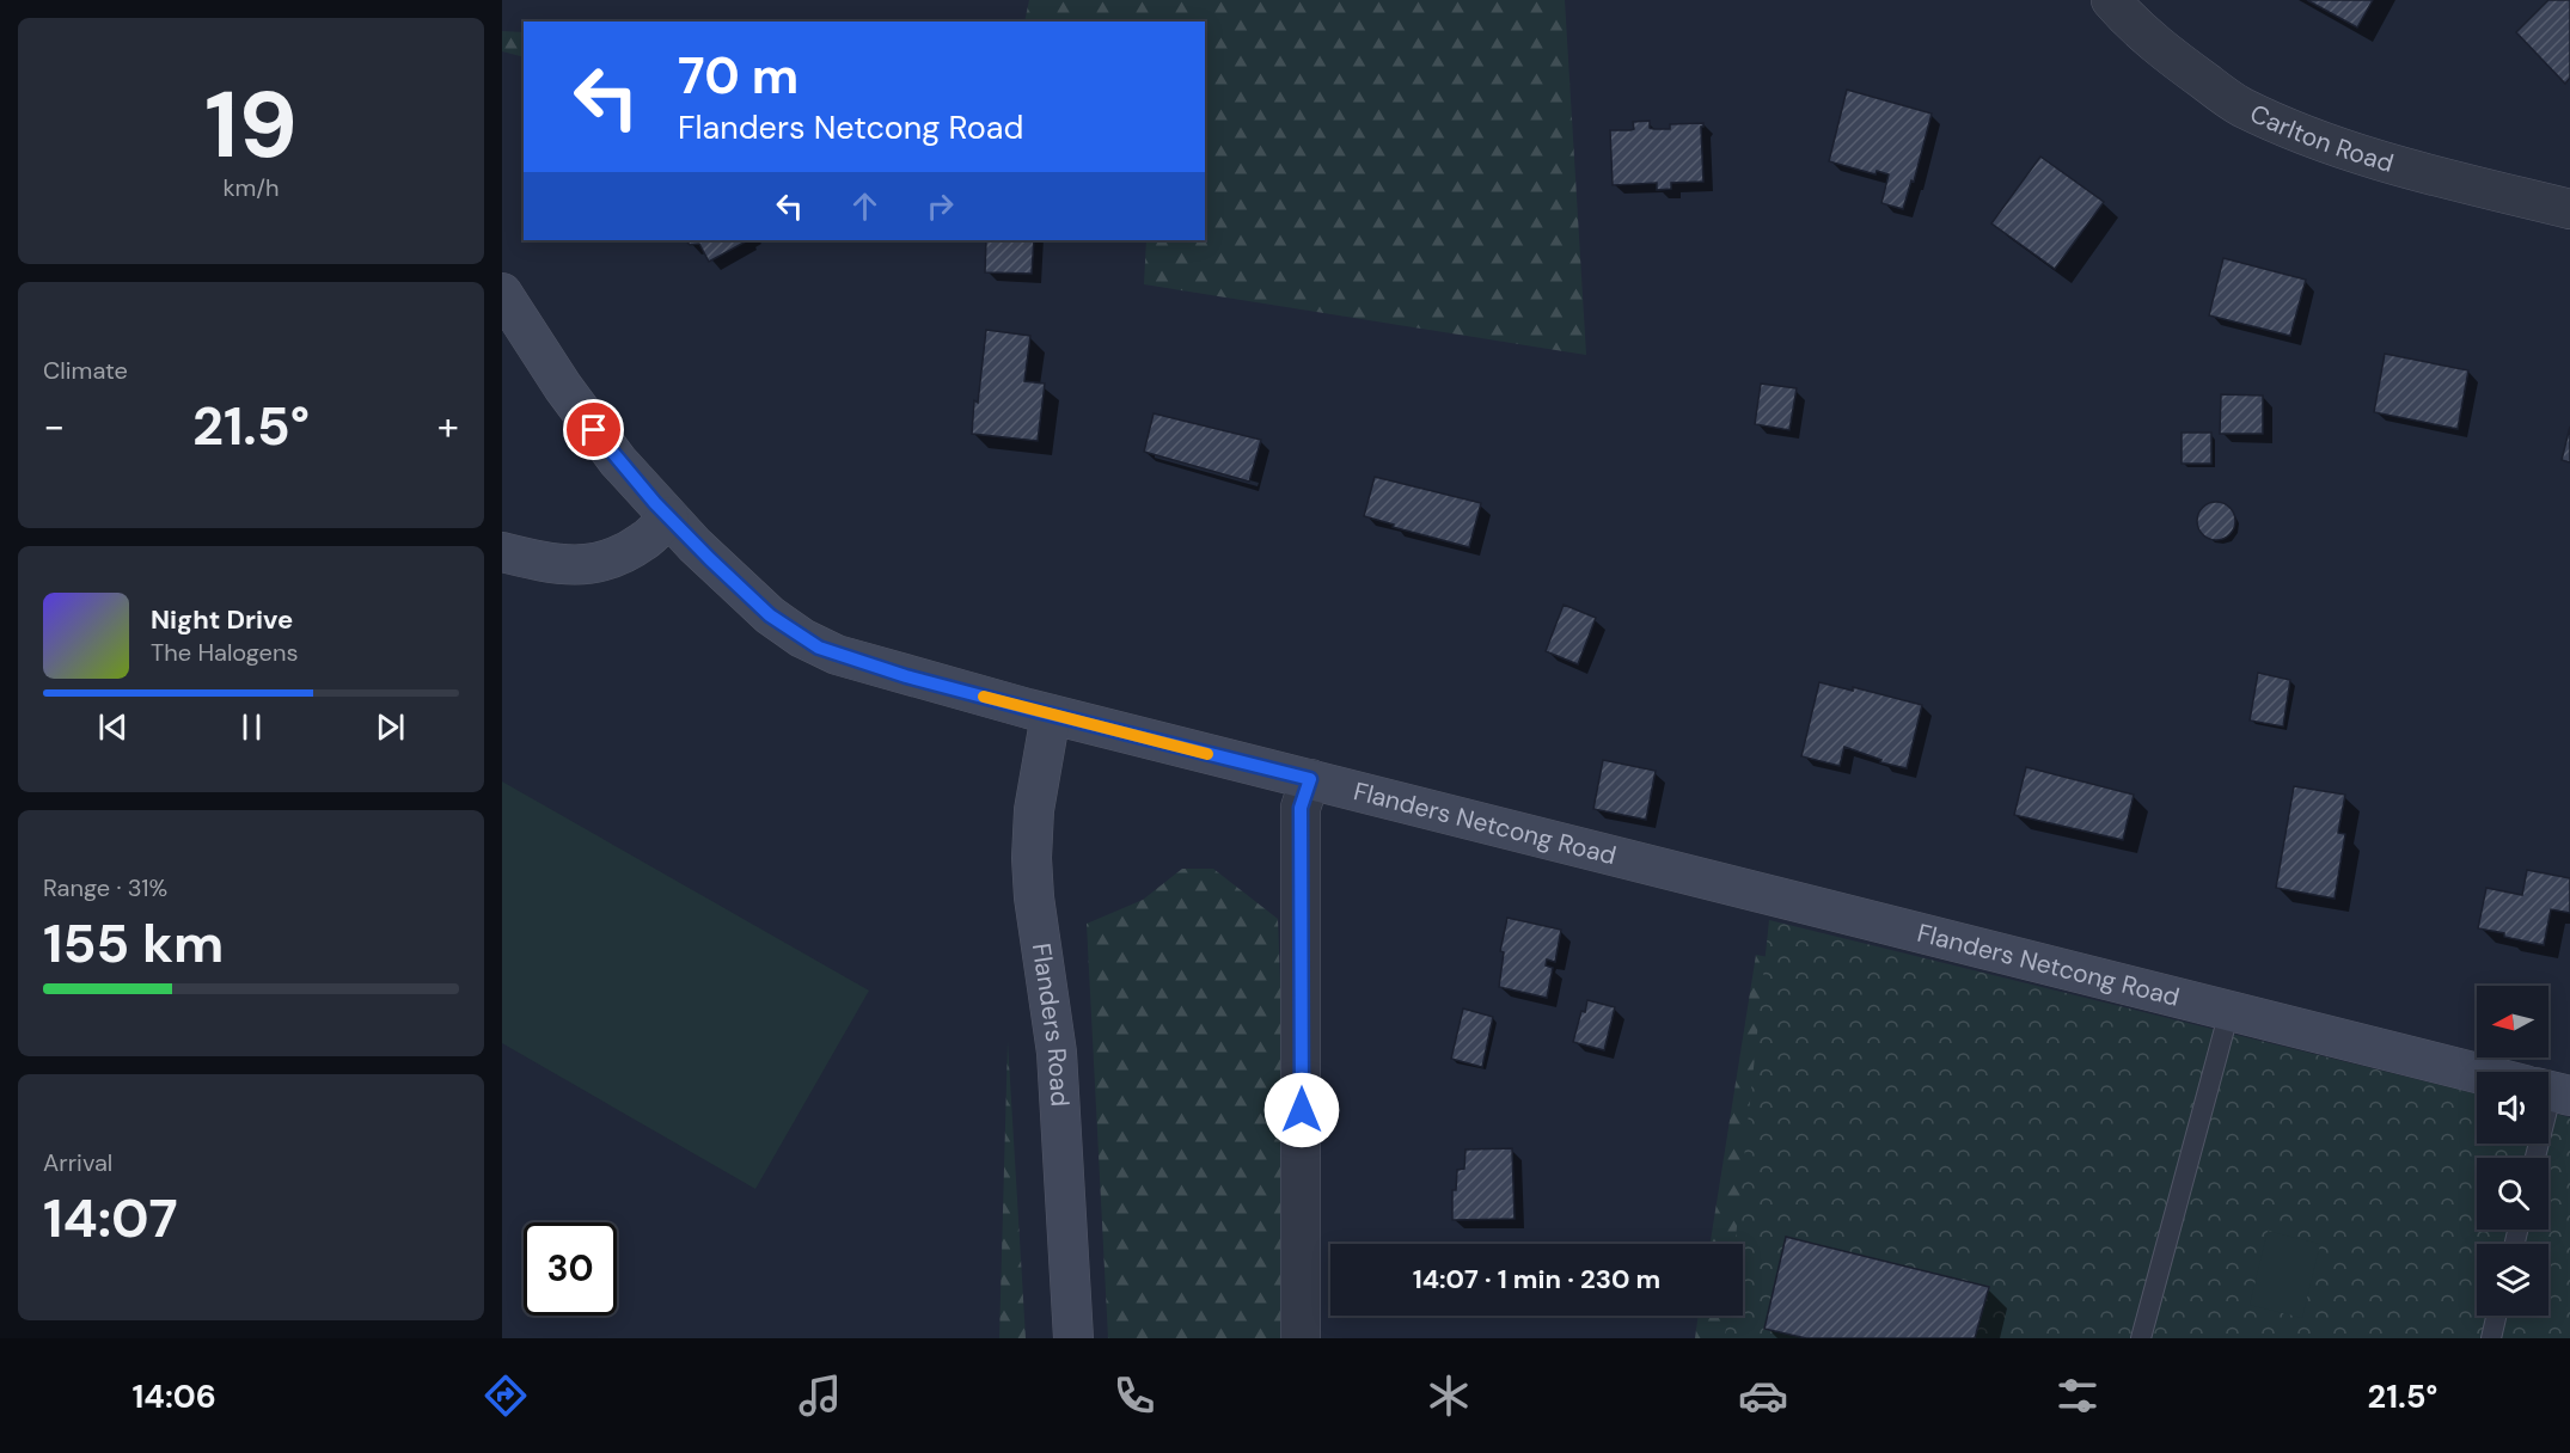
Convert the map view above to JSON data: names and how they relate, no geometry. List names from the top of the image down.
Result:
{
  "streets": {
    "main road": ["Flanders Netcong Road", "Flanders Road"],
    "street": ["Carlton Road"]
  },
  "crossings": [
    ["Flanders Netcong Road", "Flanders Road"]
  ],
  "north": "left",
  "page": {
    "tile": [
      ["19", "km/h"],
      "Climate",
      ["Range · 31%", "155 km"],
      ["Arrival", "14:07"]
    ],
    "turn": ["70 m", "Flanders Netcong Road"],
    "heat": ["−", "21.5°", "+"],
    "song": ["Night Drive", "The Halogens"],
    "limit": "30",
    "trip": "14:07 · 1 min · 230 m",
    "tabs": ["14:06", "21.5°"]
  }
}
